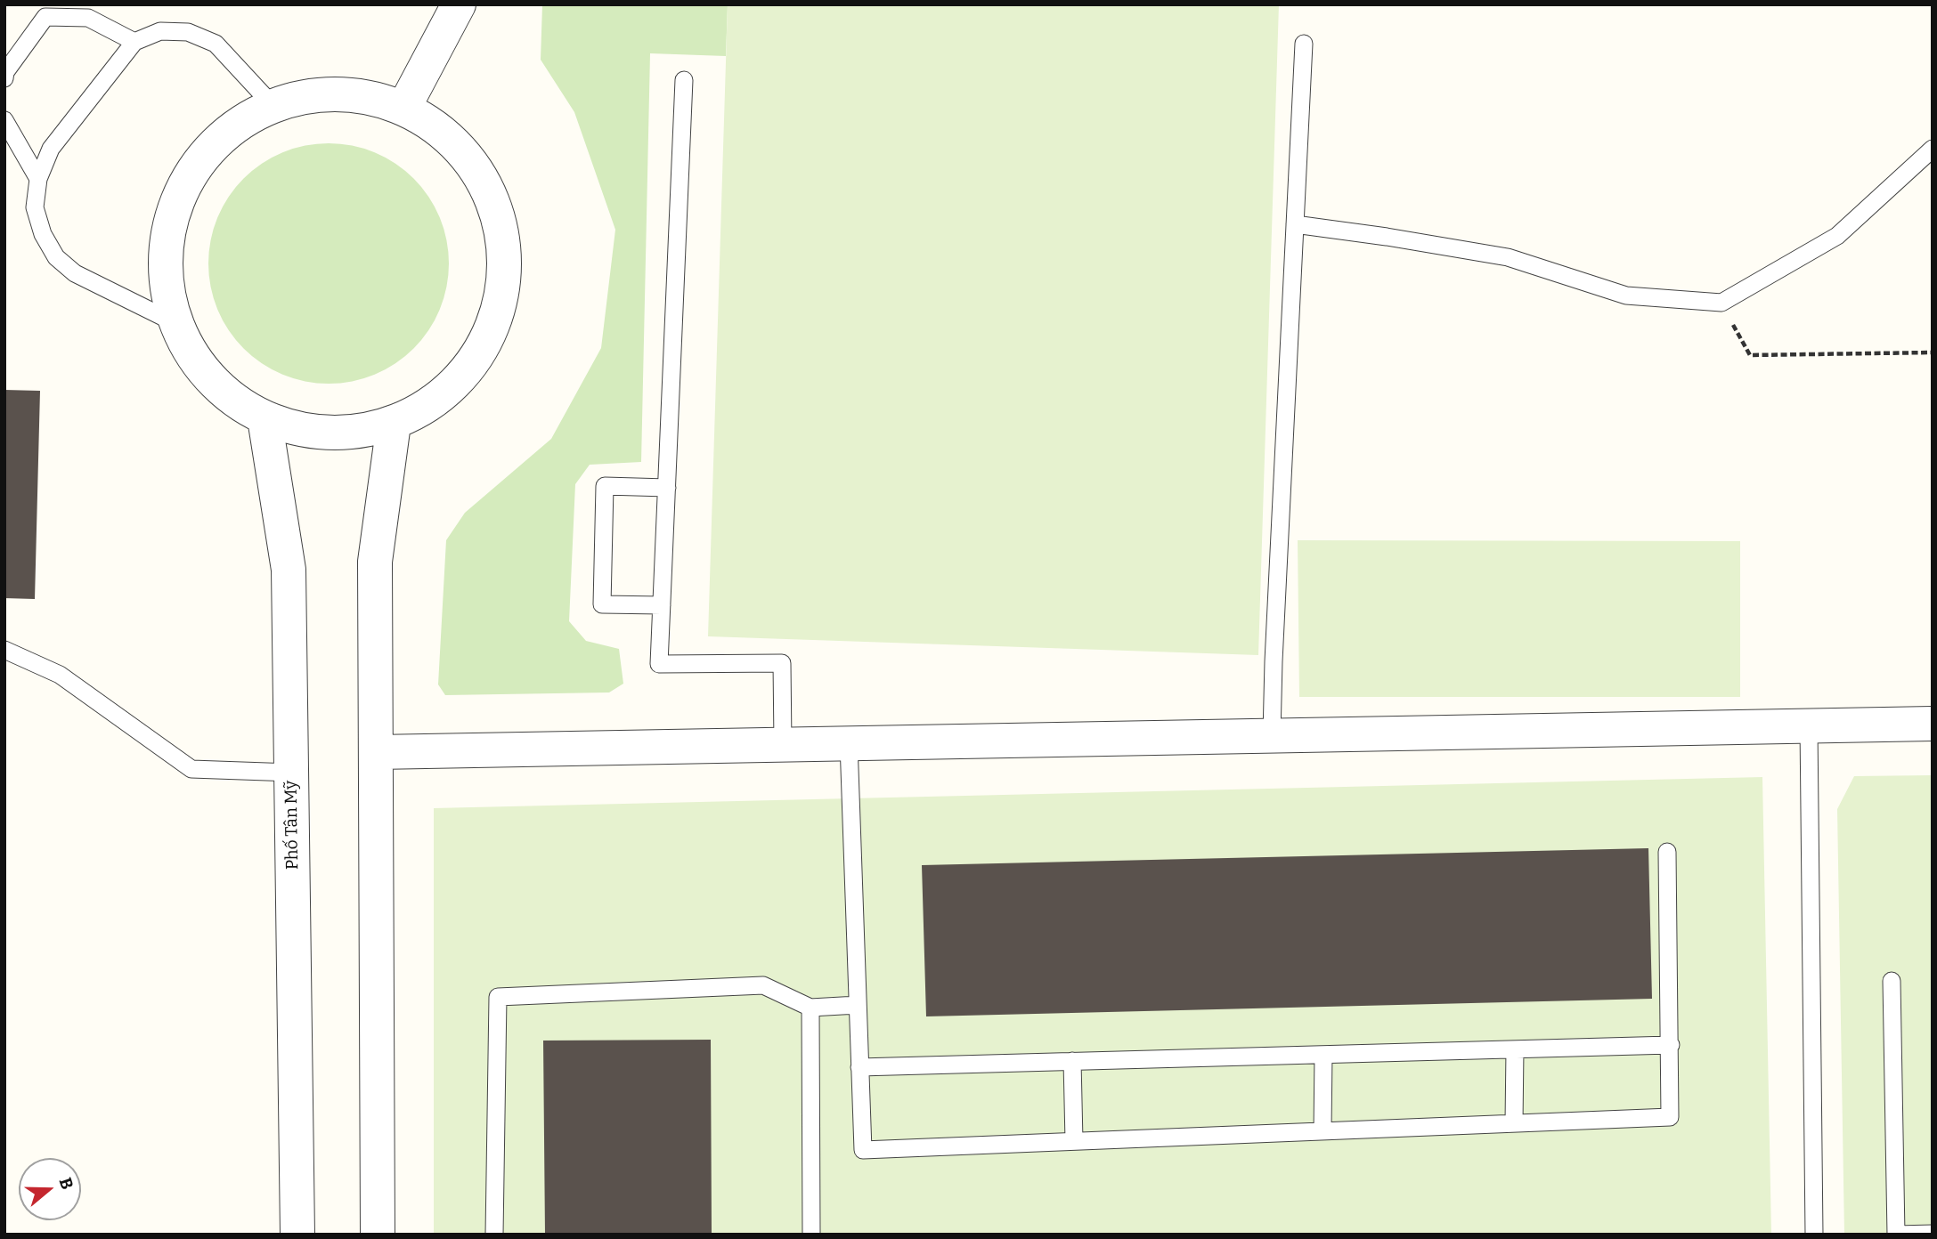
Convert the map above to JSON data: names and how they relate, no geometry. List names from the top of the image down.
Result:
{
  "streets": {
    "street": ["Phố Tân Mỹ"]
  },
  "north": "right"
}
